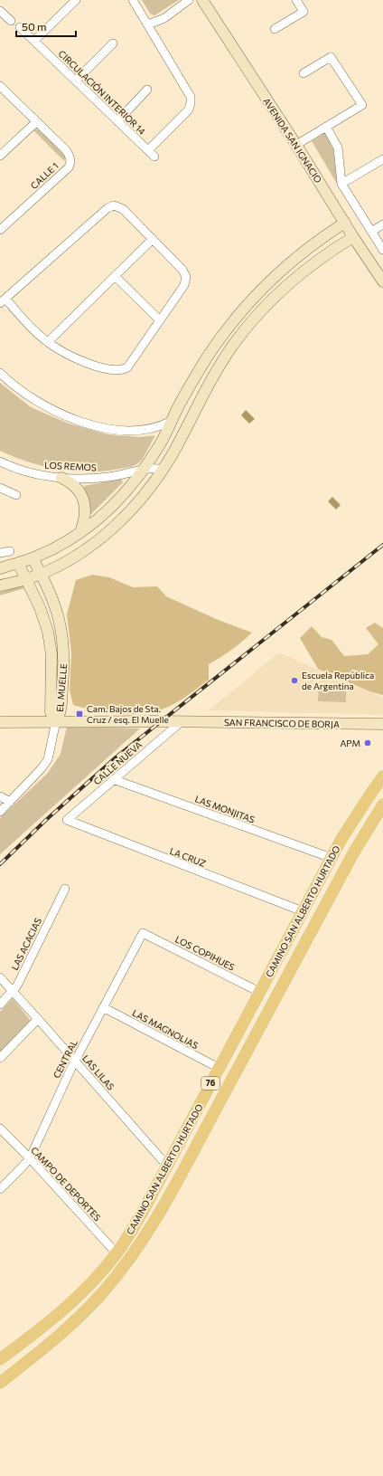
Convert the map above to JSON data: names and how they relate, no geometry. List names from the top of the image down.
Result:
{
  "streets": {
    "main road": ["CAMINO SAN ALBERTO HURTADO", "76"],
    "street": [
      "CIRCULACIÓN INTERIOR 14",
      "AVENIDA SAN IGNACIO",
      "CALLE 1",
      "LOS REMOS",
      "EL MUELLE",
      "SAN FRANCISCO DE BORJA",
      "CALLE NUEVA",
      "LAS MONJITAS",
      "LA CRUZ",
      "LAS ACACIAS",
      "LOS COPIHUES",
      "LAS MAGNOLIAS",
      "CENTRAL",
      "LAS LILAS",
      "CAMPO DE DEPORTES"
    ]
  },
  "crossings": [
    ["EL MUELLE", "SAN FRANCISCO DE BORJA"],
    ["SAN FRANCISCO DE BORJA", "CALLE NUEVA"],
    ["CALLE NUEVA", "LAS MONJITAS"],
    ["CALLE NUEVA", "LA CRUZ"],
    ["LAS MONJITAS", "CAMINO SAN ALBERTO HURTADO"],
    ["LA CRUZ", "CAMINO SAN ALBERTO HURTADO"],
    ["CAMINO SAN ALBERTO HURTADO", "LOS COPIHUES"],
    ["CAMINO SAN ALBERTO HURTADO", "LAS MAGNOLIAS"],
    ["CAMINO SAN ALBERTO HURTADO", "LAS LILAS"],
    ["CAMINO SAN ALBERTO HURTADO", "CAMPO DE DEPORTES"],
    ["LAS ACACIAS", "LAS LILAS"],
    ["LOS COPIHUES", "CENTRAL"],
    ["LAS MAGNOLIAS", "CENTRAL"],
    ["CENTRAL", "LAS LILAS"],
    ["CENTRAL", "CAMPO DE DEPORTES"]
  ],
  "places": {
    "other": ["Escuela República de Argentina", "APM"],
    "transit": ["Cam. Bajos de Sta. Cruz / esq. El Muelle"]
  },
  "scale_bar": "50 m"
}
